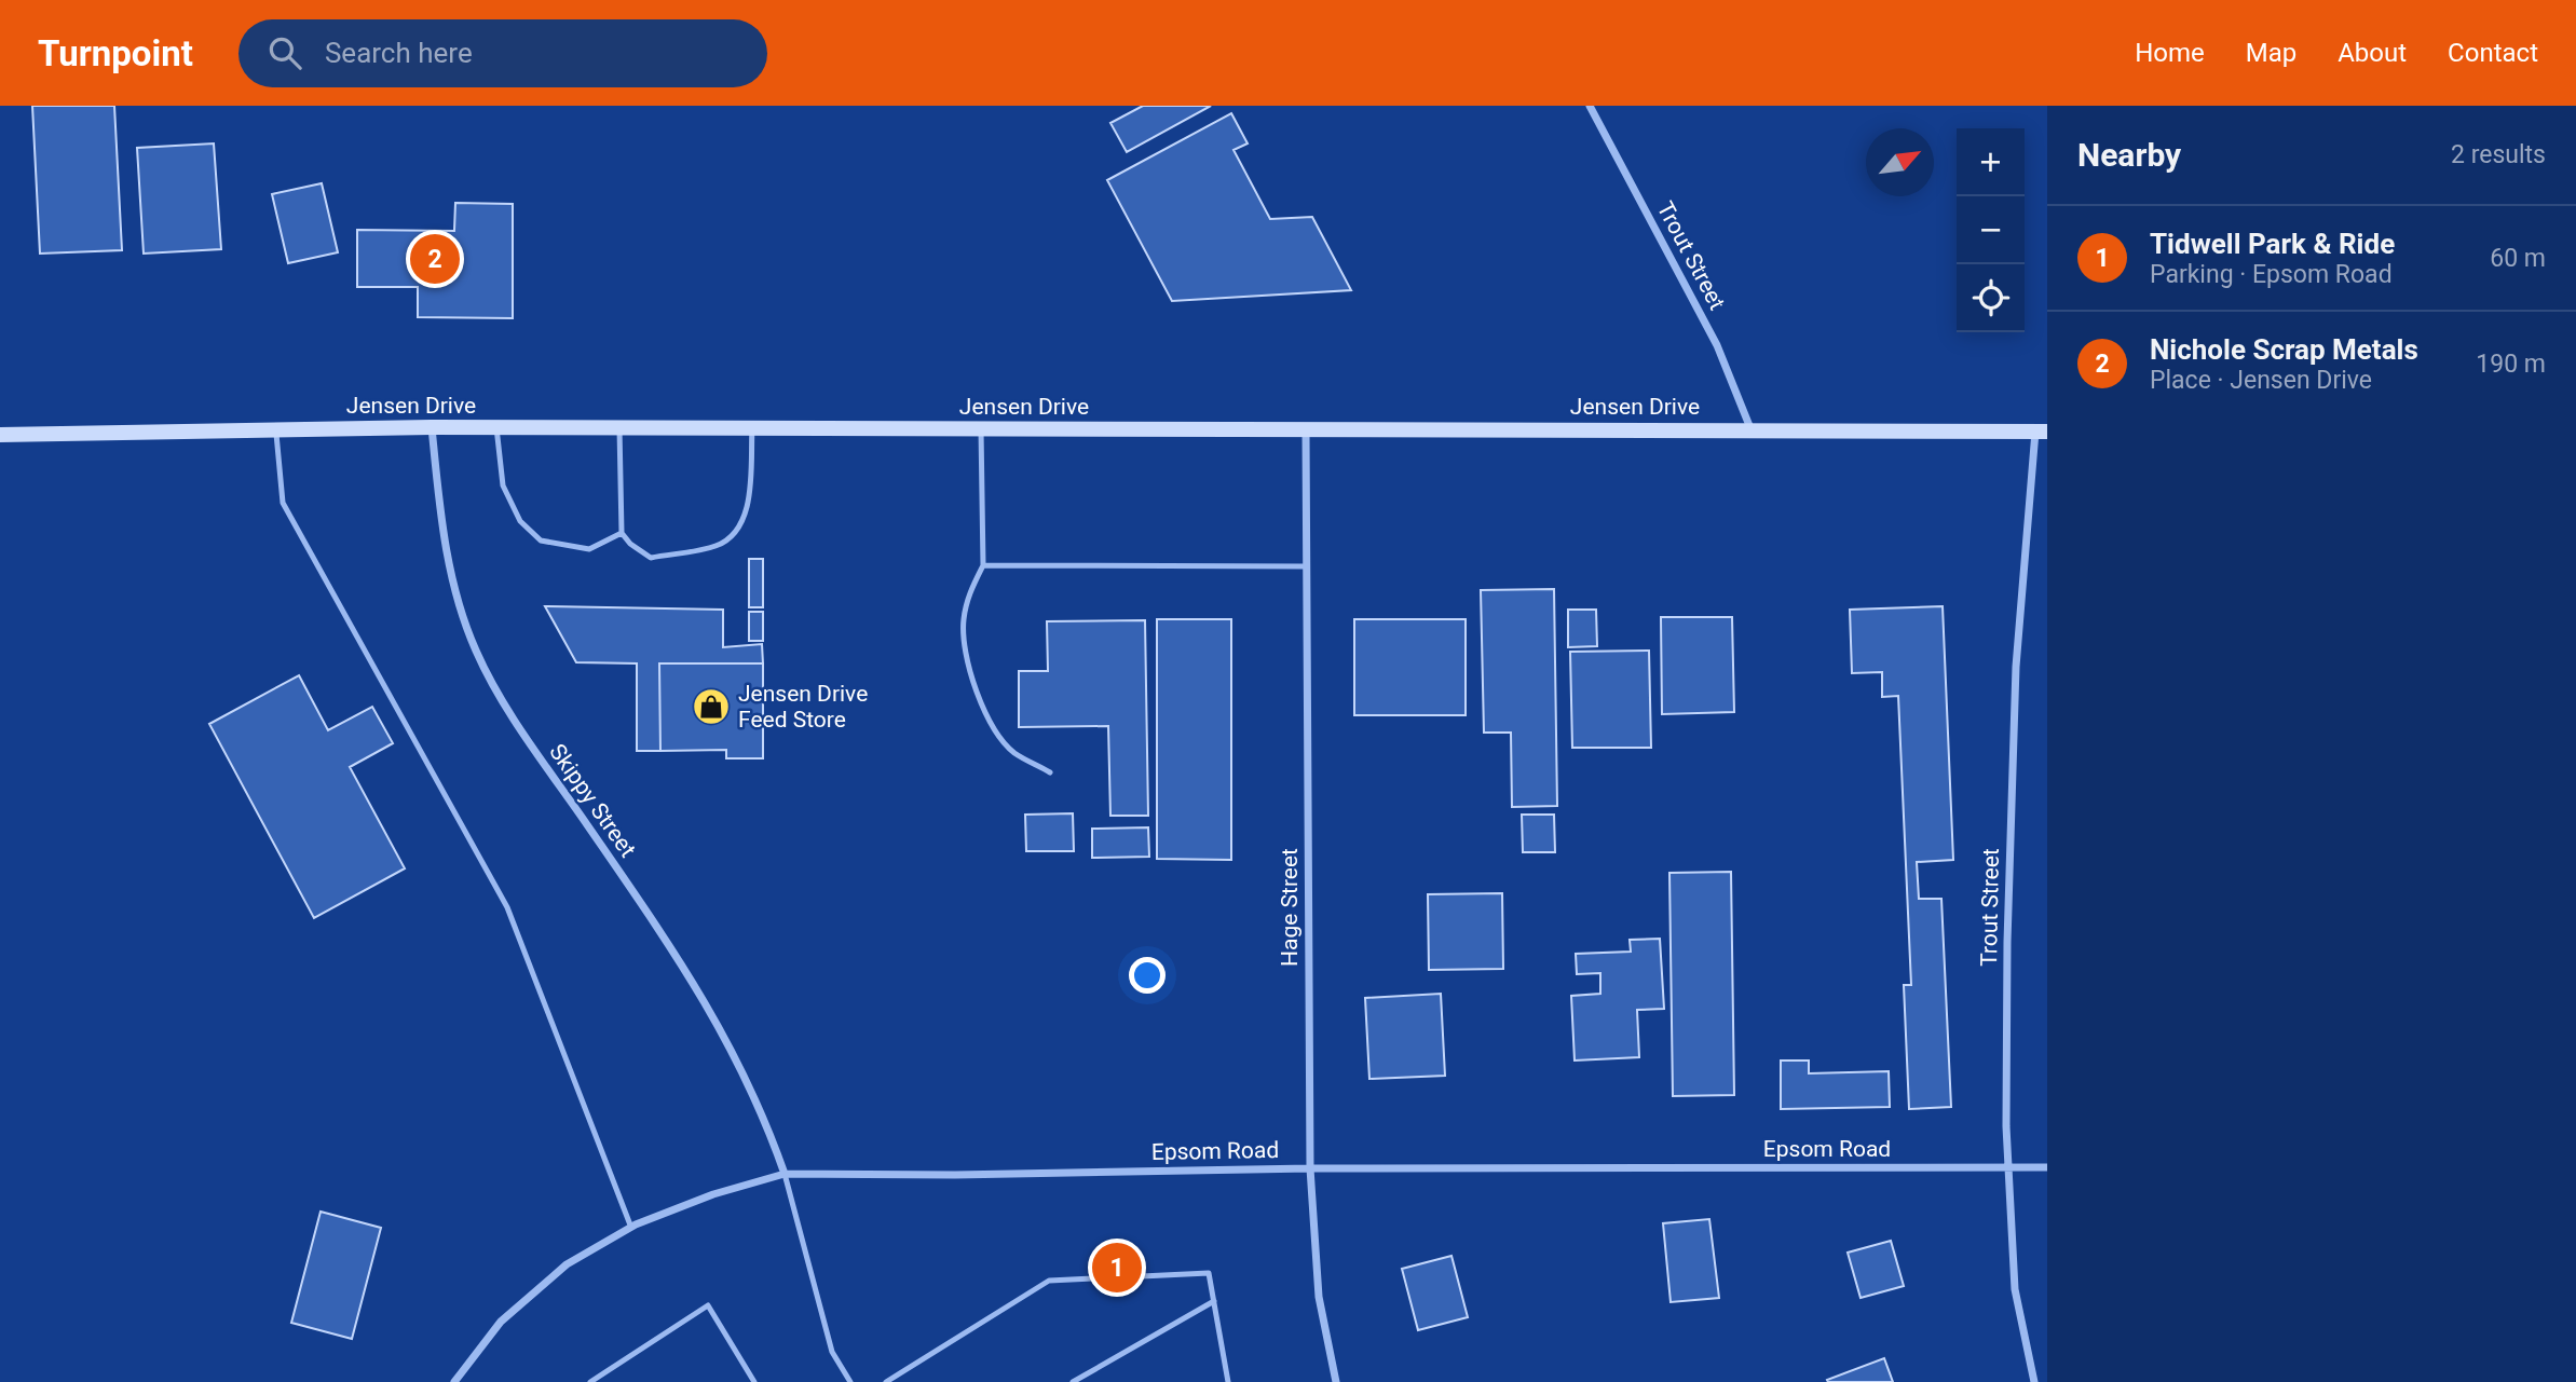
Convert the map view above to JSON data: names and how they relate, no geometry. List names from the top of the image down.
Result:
{
  "streets": {
    "main road": ["Jensen Drive"],
    "street": [
      "Trout Street",
      "Skippy Street",
      "Hage Street",
      "Epsom Road"
    ]
  },
  "crossings": [
    ["Trout Street", "Jensen Drive"],
    ["Trout Street", "Epsom Road"],
    ["Jensen Drive", "Skippy Street"],
    ["Jensen Drive", "Hage Street"],
    ["Skippy Street", "Epsom Road"],
    ["Hage Street", "Epsom Road"]
  ],
  "places": {
    "shop": ["Jensen Drive Feed Store"]
  },
  "north": "top right",
  "page": {
    "header": "Turnpoint",
    "search": "Search here",
    "nav": [
      "Home",
      "Map",
      "About",
      "Contact"
    ],
    "heading": ["Nearby", "2 results"],
    "map_buttons": ["+", "−"],
    "list": [
      {
        "mark": "1",
        "name": "Tidwell Park & Ride",
        "note": "Parking · Epsom Road",
        "value": "60 m"
      },
      {
        "mark": "2",
        "name": "Nichole Scrap Metals",
        "note": "Place · Jensen Drive",
        "value": "190 m"
      }
    ],
    "pins": ["2", "1"]
  }
}
